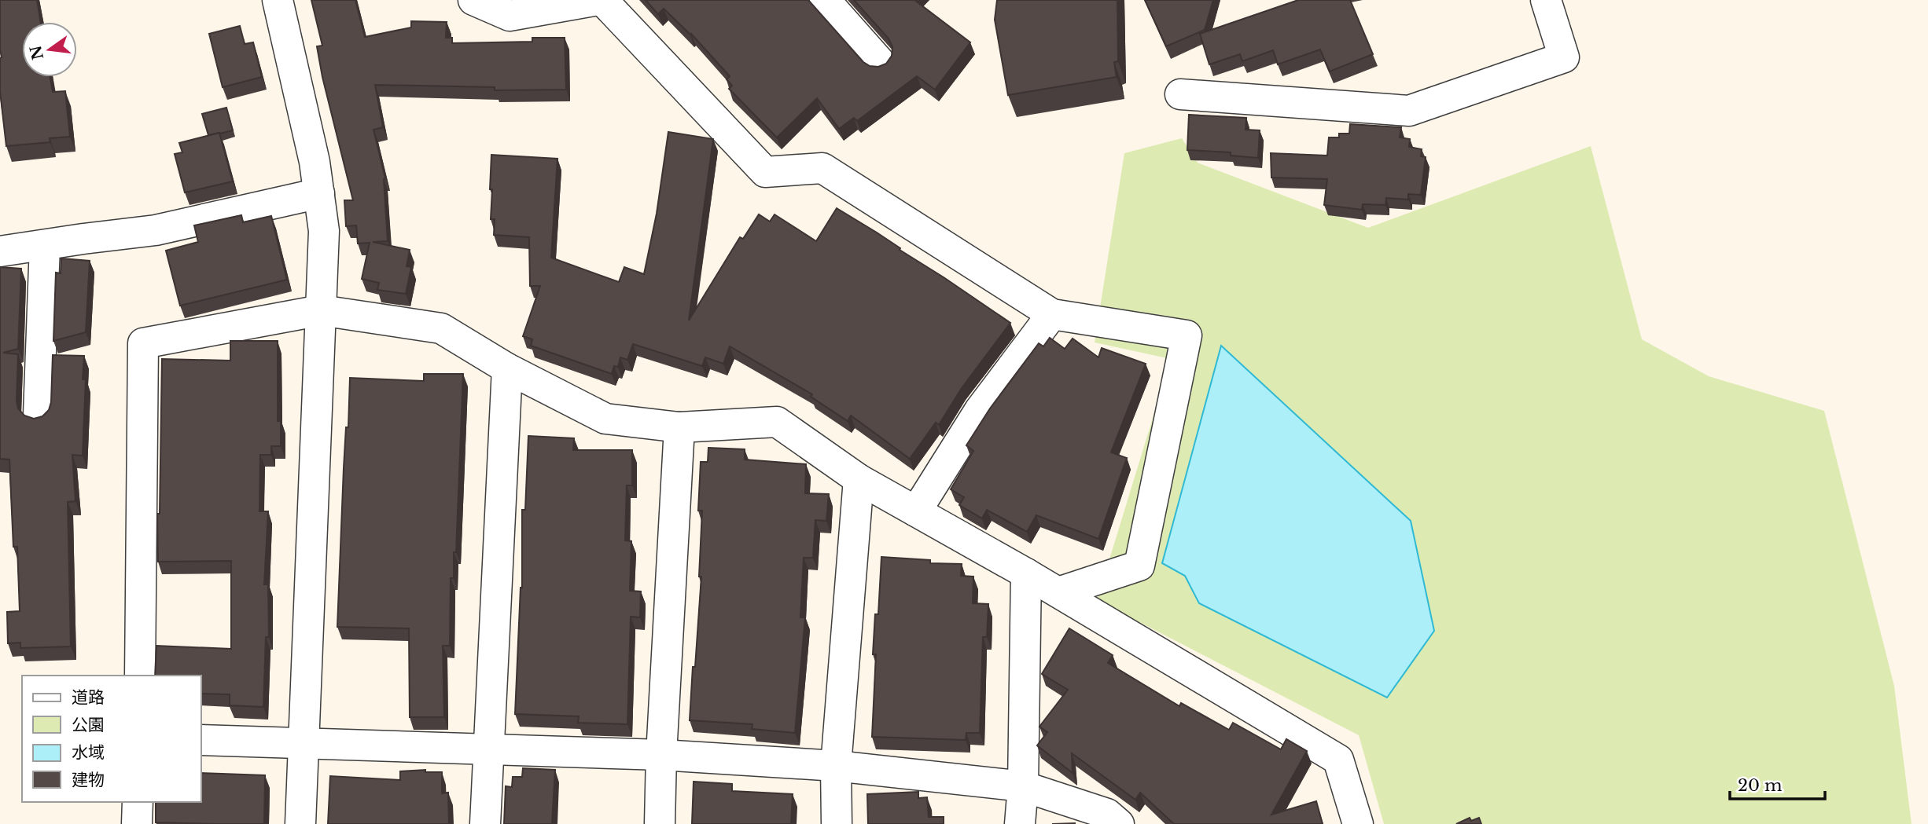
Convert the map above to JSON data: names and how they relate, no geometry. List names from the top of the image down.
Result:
{
  "legend": [
    "道路",
    "公園",
    "水域",
    "建物"
  ],
  "scale_bar": "20 m",
  "north": "left"
}
